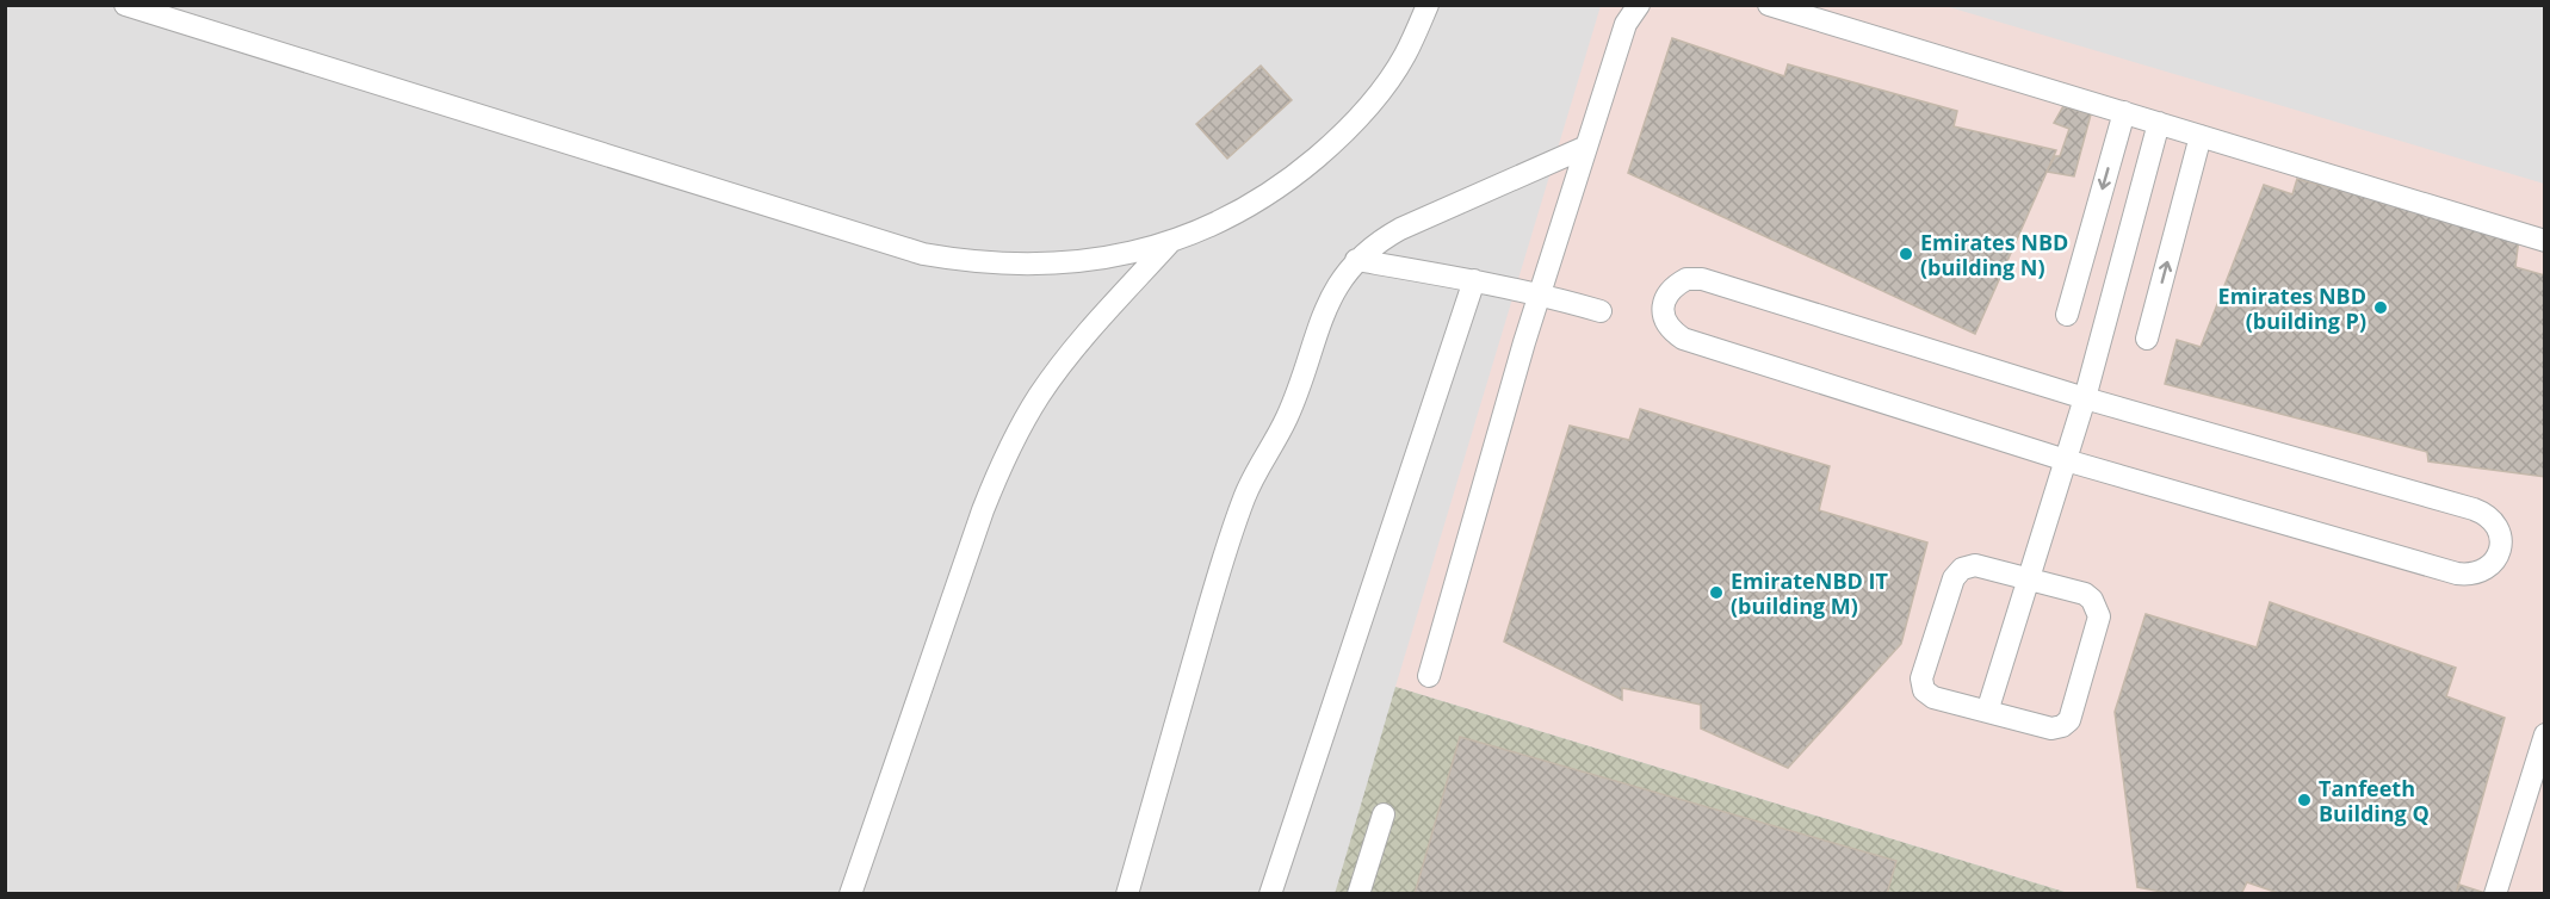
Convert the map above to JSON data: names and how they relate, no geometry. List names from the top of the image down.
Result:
{
  "places": [
    "Emirates NBD (building N)",
    "Emirates NBD (building P)",
    "EmirateNBD IT (building M)",
    "Tanfeeth Building Q"
  ]
}
